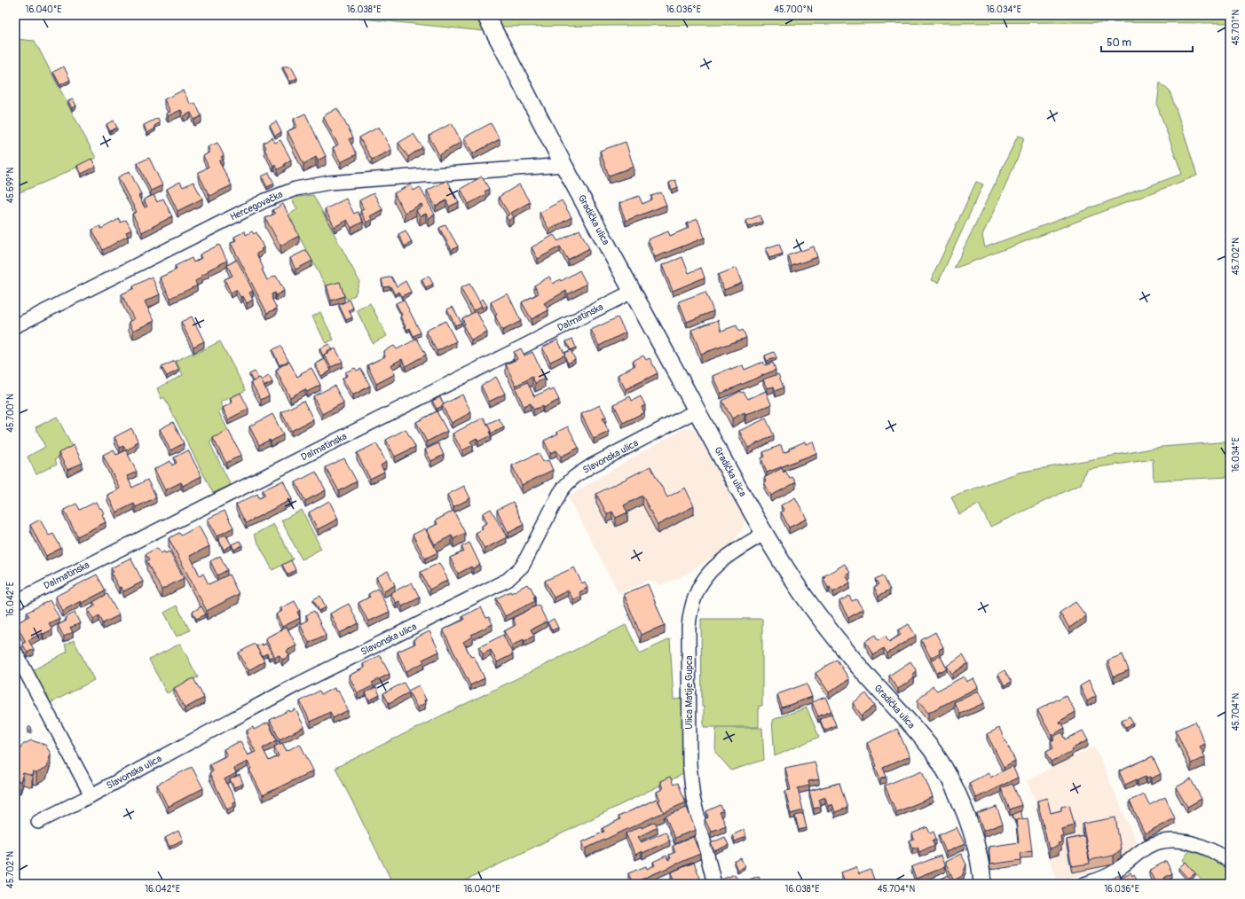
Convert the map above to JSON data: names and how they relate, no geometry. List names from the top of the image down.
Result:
{
  "streets": {
    "street": [
      "Hercegovačka",
      "Gradička ulica",
      "Dalmatinska",
      "Slavonska ulica",
      "Ulica Matije Gupca"
    ]
  },
  "crossings": [
    ["Hercegovačka", "Gradička ulica"],
    ["Gradička ulica", "Dalmatinska"],
    ["Gradička ulica", "Slavonska ulica"],
    ["Gradička ulica", "Ulica Matije Gupca"]
  ],
  "scale_bar": "50 m",
  "coordinates": [
    "16.040°E",
    "16.038°E",
    "16.036°E",
    "45.700°N",
    "16.034°E",
    "45.701°N",
    "45.699°N",
    "45.702°N",
    "16.042°E",
    "45.704°N"
  ]
}
